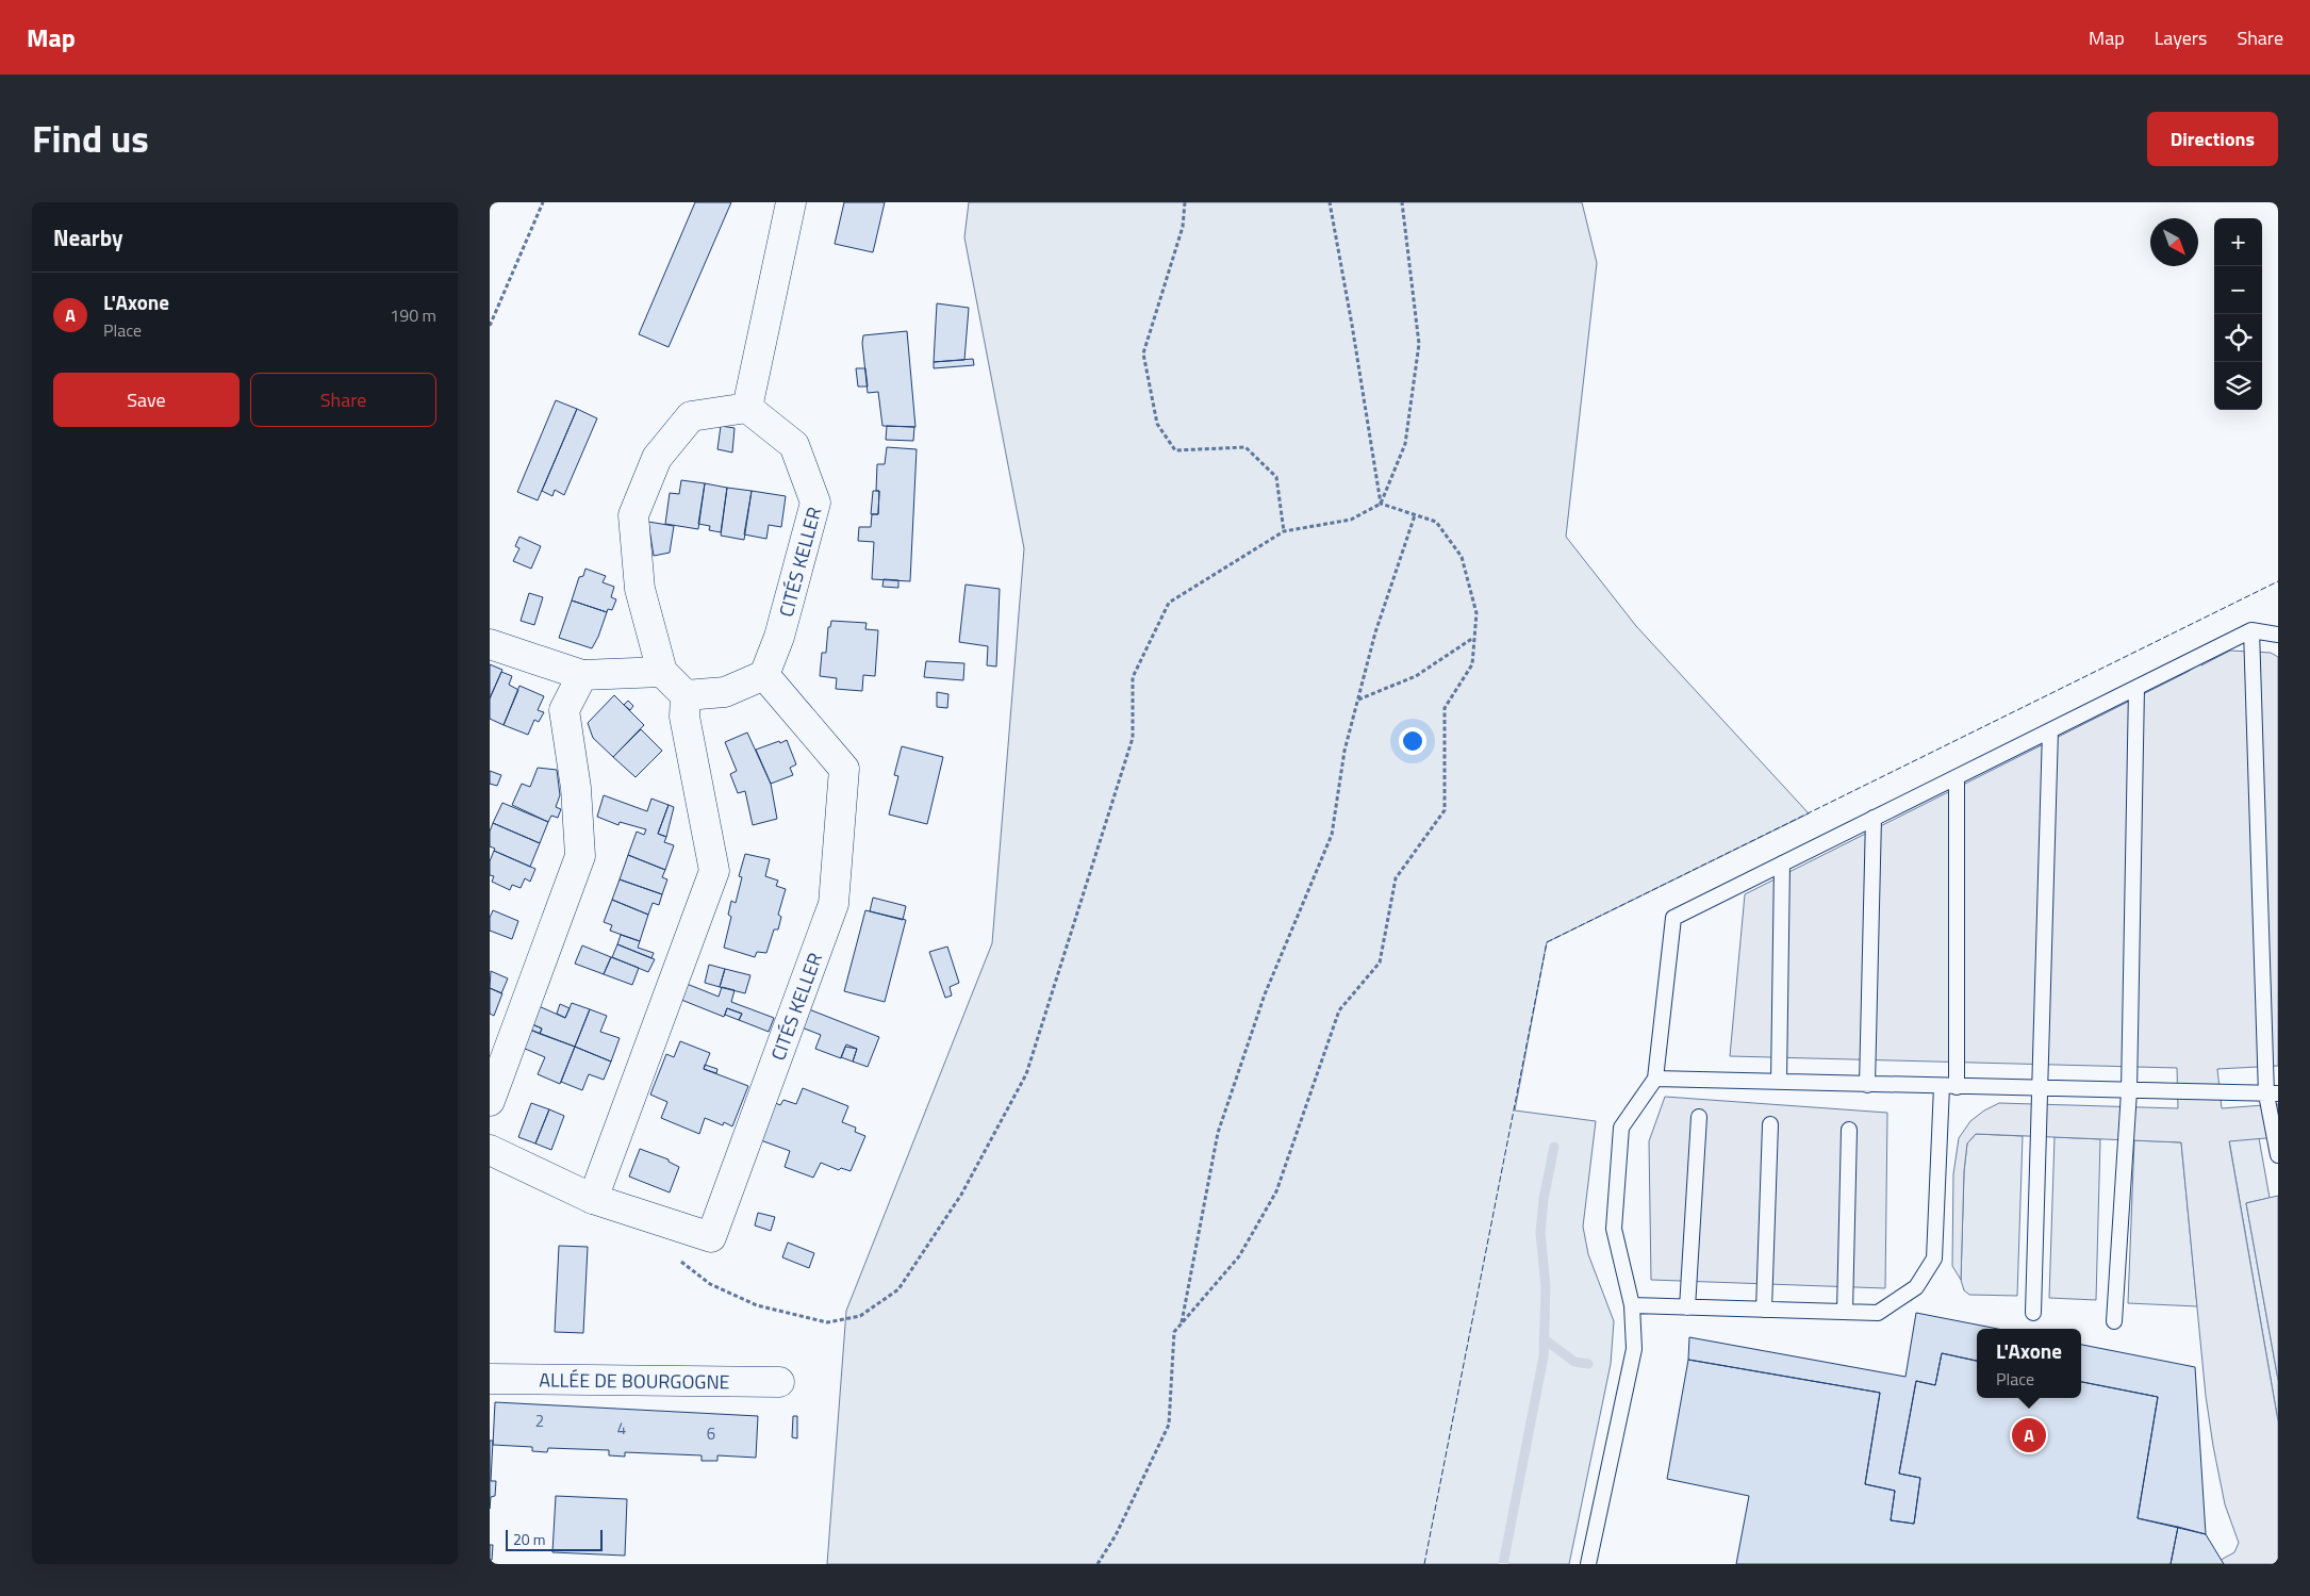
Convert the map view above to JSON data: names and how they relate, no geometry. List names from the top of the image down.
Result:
{
  "streets": {
    "street": ["CITÉS KELLER", "ALLÉE DE BOURGOGNE"]
  },
  "house_numbers": ["2", "4", "6"],
  "scale_bar": "20 m",
  "north": "bottom right",
  "page": {
    "header": "Map",
    "nav": ["Map", "Layers", "Share"],
    "title": "Find us",
    "buttons": [
      "Directions",
      ["Save", "Share"]
    ],
    "heading": "Nearby",
    "map_buttons": ["+", "−"],
    "list": [
      {
        "mark": "A",
        "name": "L'Axone",
        "note": "Place",
        "value": "190 m"
      }
    ],
    "popup": ["L'Axone", "Place"],
    "pins": "A",
    "scale": "20 m"
  }
}
